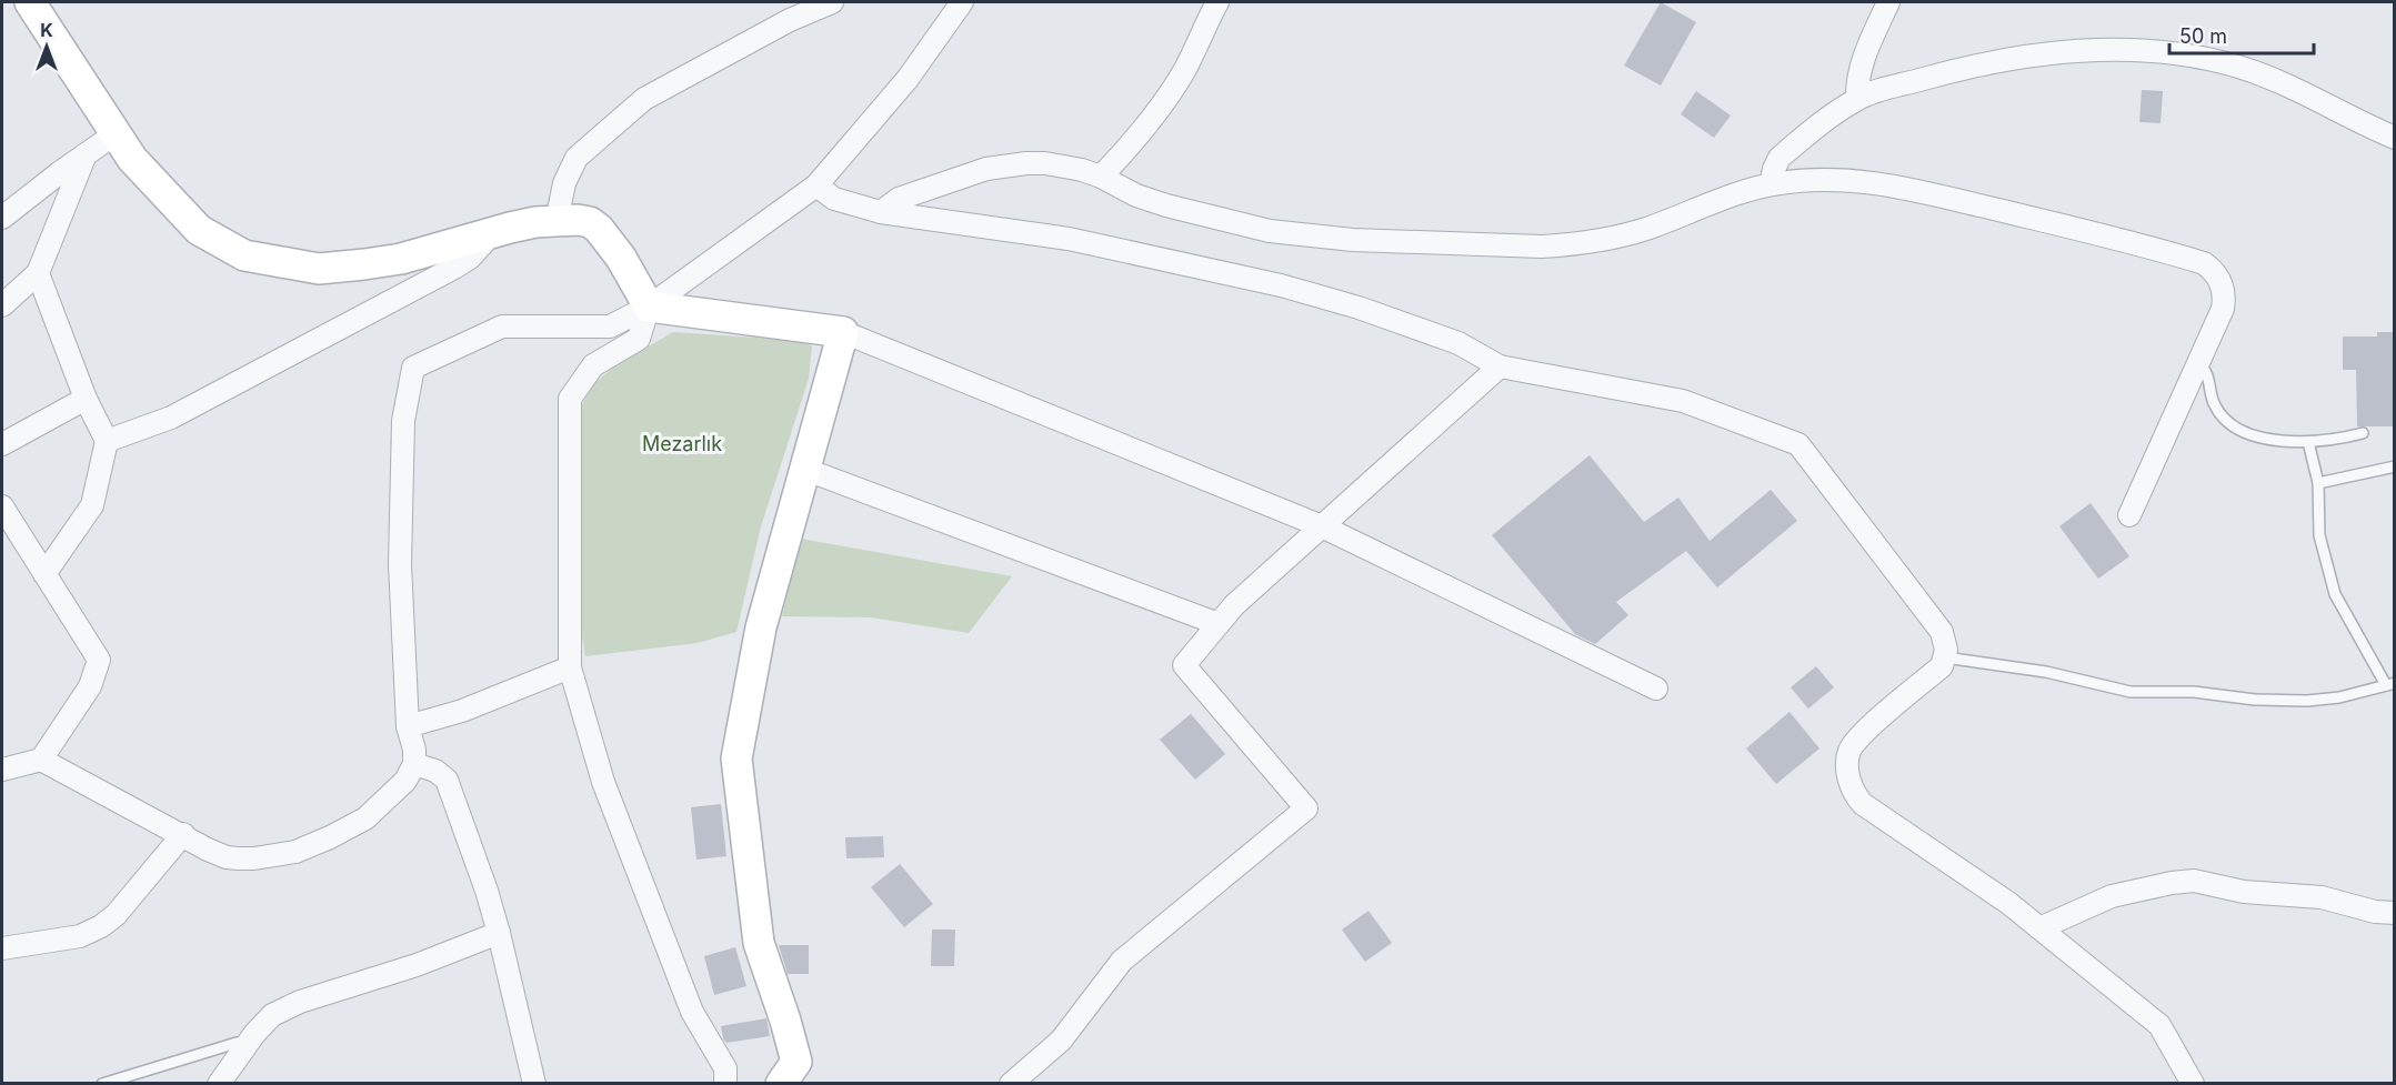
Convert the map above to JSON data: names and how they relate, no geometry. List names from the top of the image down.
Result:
{
  "parks": ["Mezarlık"],
  "scale_bar": "50 m",
  "north": "top"
}
